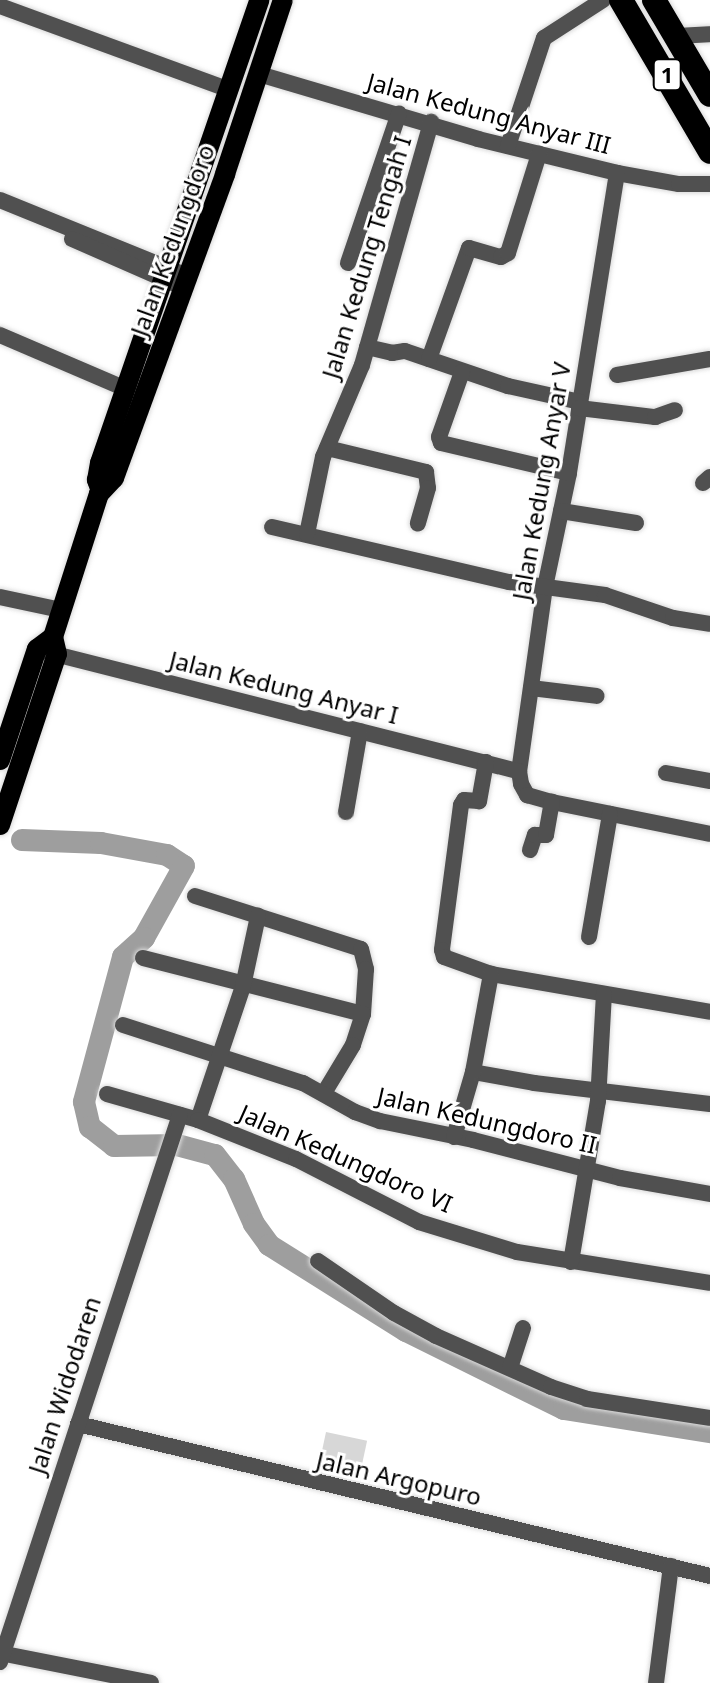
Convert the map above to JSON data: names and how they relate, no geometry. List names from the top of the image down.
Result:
{
  "streets": {
    "highway": ["1"],
    "main road": ["Jalan Kedungdoro"],
    "street": [
      "Jalan Kedung Anyar III",
      "Jalan Kedung Tengah I",
      "Jalan Kedung Anyar V",
      "Jalan Kedung Anyar I",
      "Jalan Kedungdoro II",
      "Jalan Kedungdoro VI",
      "Jalan Widodaren",
      "Jalan Argopuro"
    ]
  },
  "crossings": [
    ["Jalan Kedung Anyar III", "Jalan Kedungdoro"],
    ["Jalan Kedung Anyar III", "Jalan Kedung Tengah I"],
    ["Jalan Kedung Anyar III", "Jalan Kedung Anyar V"],
    ["Jalan Kedungdoro", "Jalan Kedung Anyar I"],
    ["Jalan Kedung Anyar V", "Jalan Kedung Anyar I"],
    ["Jalan Kedungdoro VI", "Jalan Widodaren"],
    ["Jalan Widodaren", "Jalan Argopuro"]
  ]
}
